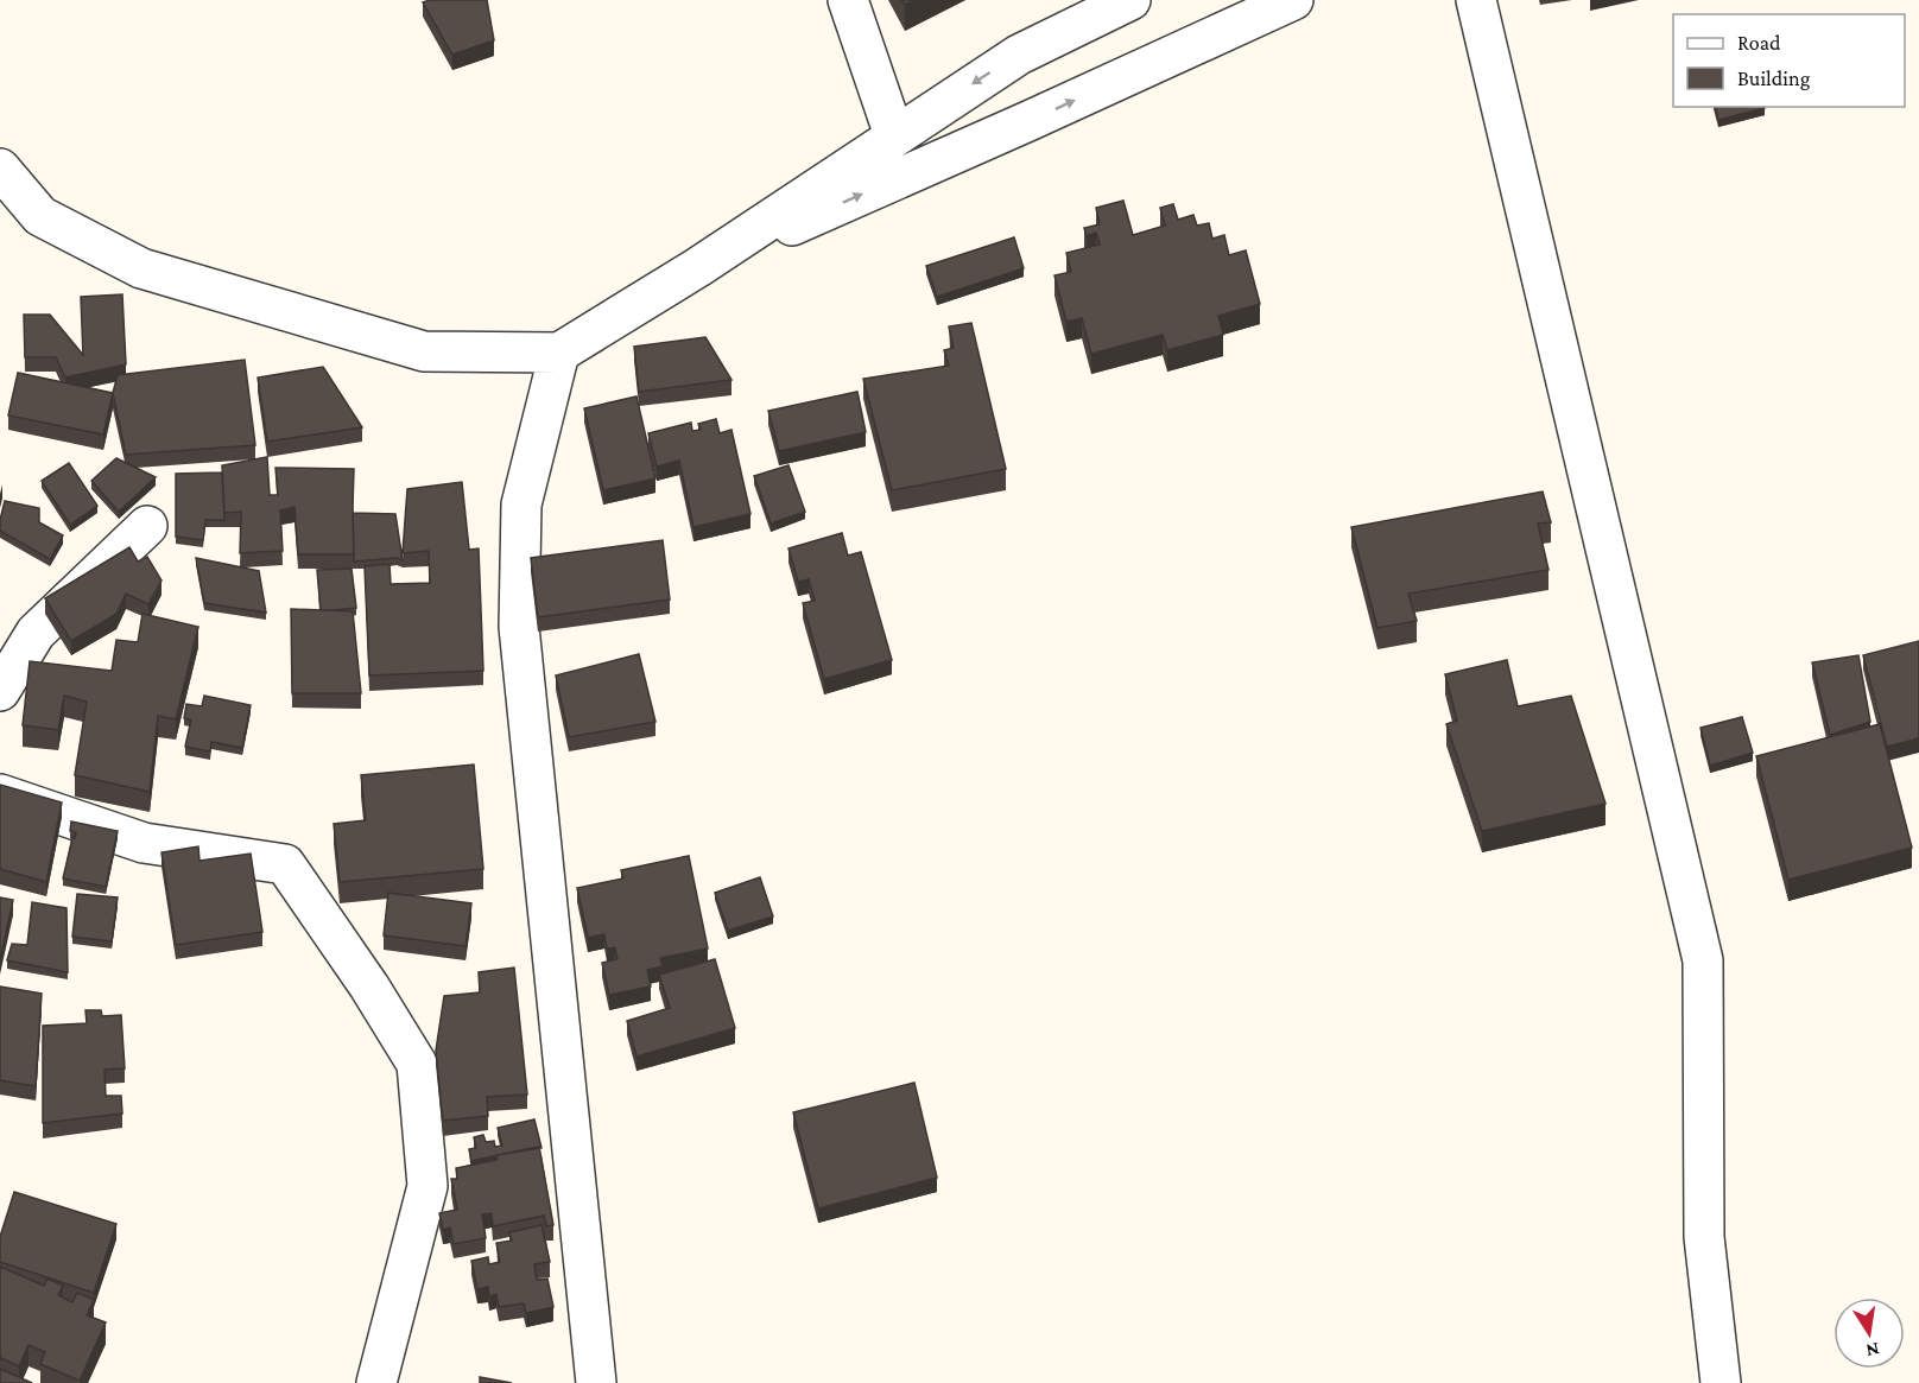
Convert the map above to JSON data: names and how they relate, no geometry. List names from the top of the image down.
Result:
{
  "legend": ["Road", "Building"],
  "north": "bottom"
}
